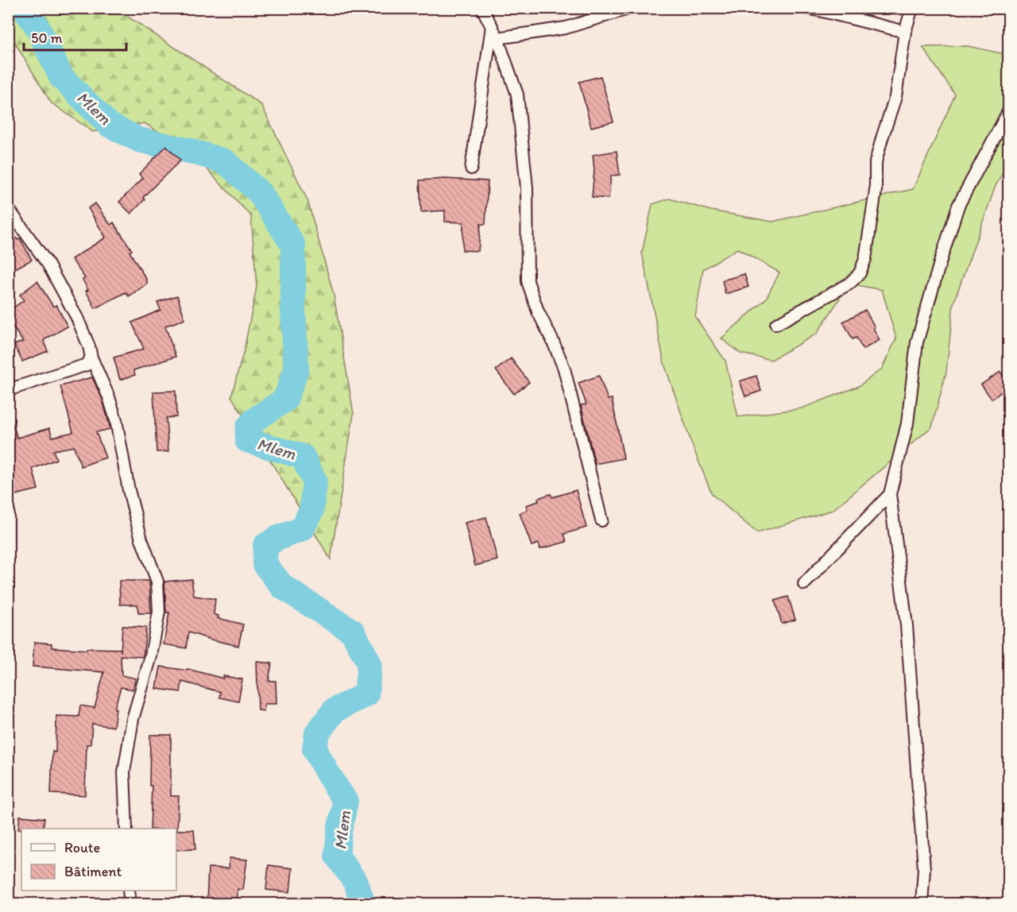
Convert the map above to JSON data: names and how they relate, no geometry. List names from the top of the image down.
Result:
{
  "water": ["Mlem"],
  "legend": ["Route", "Bâtiment"],
  "scale_bar": "50 m"
}
